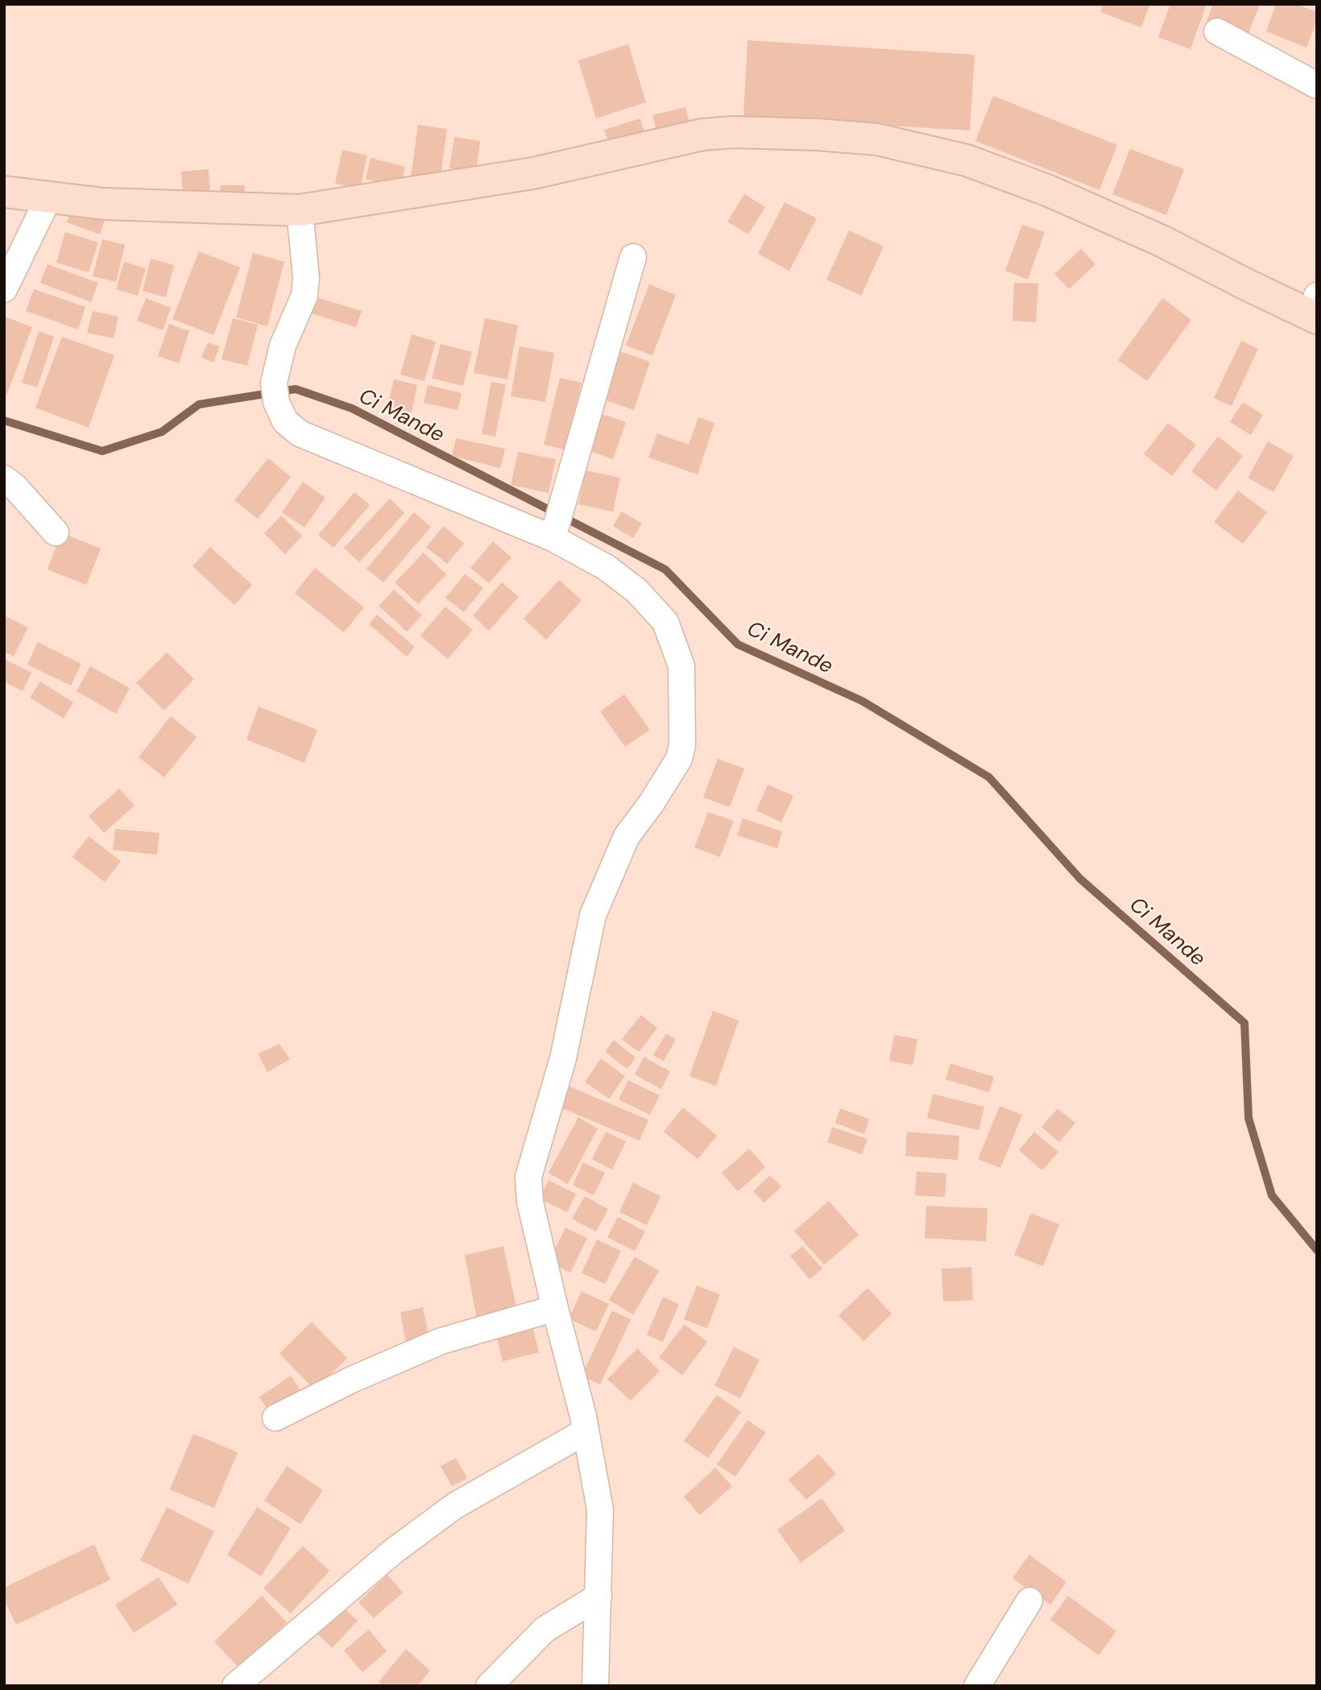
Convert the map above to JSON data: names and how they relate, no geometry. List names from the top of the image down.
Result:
{
  "water": ["Ci Mande"]
}
